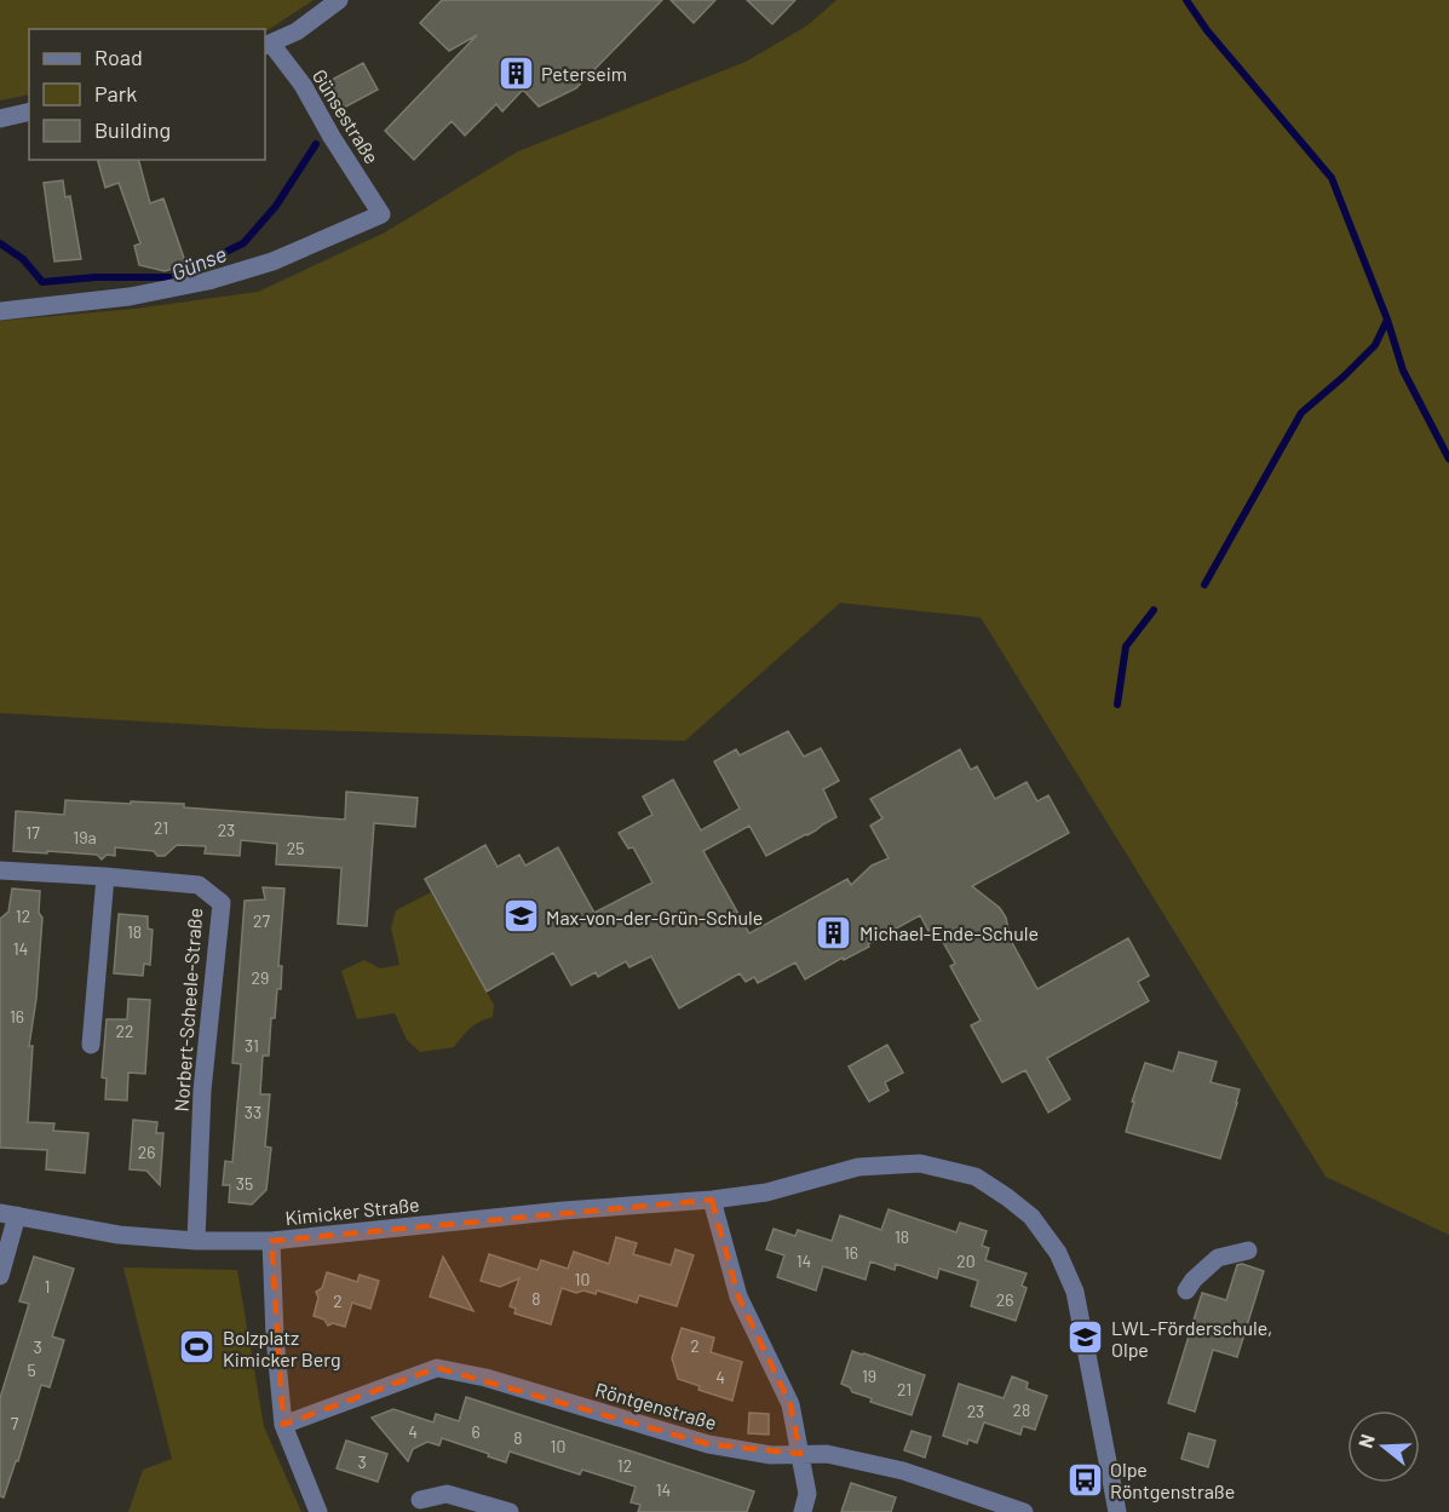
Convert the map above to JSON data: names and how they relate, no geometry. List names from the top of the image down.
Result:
{
  "streets": {
    "street": [
      "Günsestraße",
      "Norbert-Scheele-Straße",
      "Kimicker Straße",
      "Röntgenstraße"
    ]
  },
  "crossings": [
    ["Norbert-Scheele-Straße", "Kimicker Straße"]
  ],
  "water": ["Günse"],
  "places": {
    "building": ["Peterseim", "Michael-Ende-Schule"],
    "school or university": ["Max-von-der-Grün-Schule", "LWL-Förderschule, Olpe"],
    "sports": ["Bolzplatz Kimicker Berg"],
    "bus stop": ["Olpe Röntgenstraße"]
  },
  "house_numbers": [
    "21",
    "23",
    "17",
    "19a",
    "25",
    "12",
    "27",
    "18",
    "14",
    "29",
    "16",
    "22",
    "31",
    "33",
    "26",
    "35",
    "18",
    "16",
    "14",
    "20",
    "10",
    "1",
    "8",
    "26",
    "2",
    "2",
    "3",
    "5",
    "19",
    "4",
    "21",
    "28",
    "23",
    "7",
    "4",
    "6",
    "8",
    "10",
    "3",
    "12",
    "14"
  ],
  "legend": ["Road", "Park", "Building"],
  "north": "left"
}
